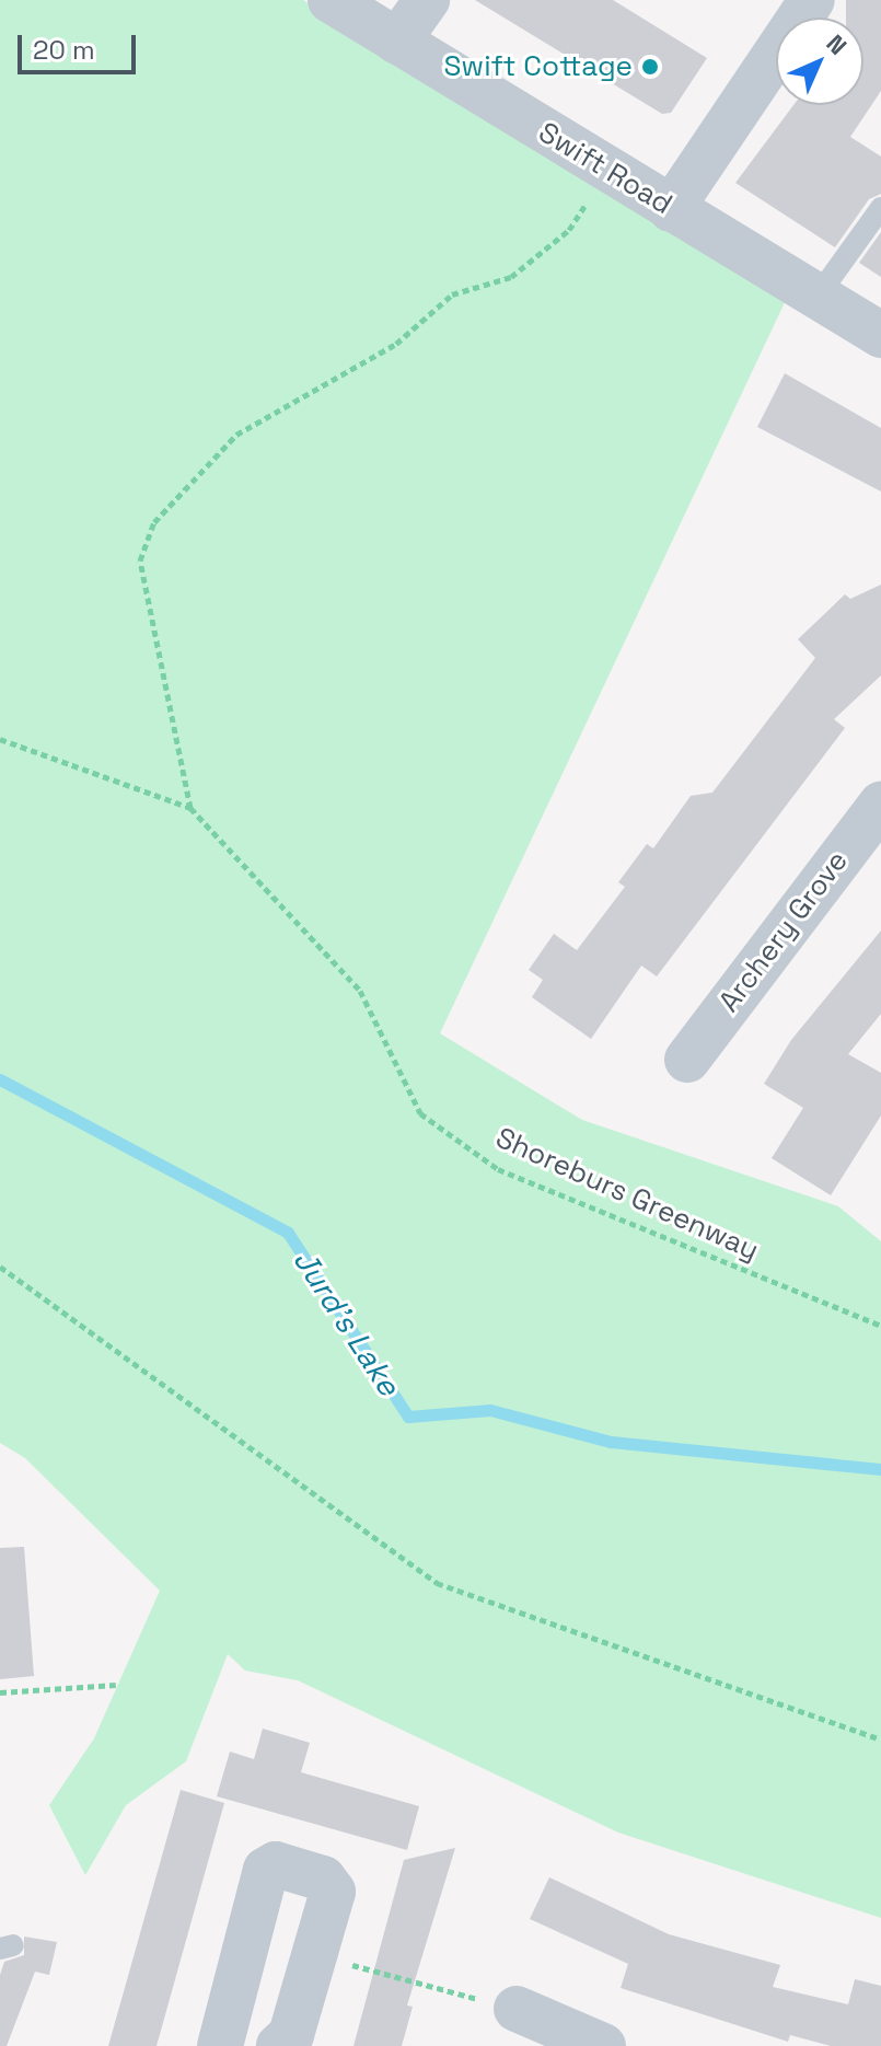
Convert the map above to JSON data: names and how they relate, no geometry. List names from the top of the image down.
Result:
{
  "streets": {
    "street": ["Swift Road", "Archery Grove"],
    "path": ["Shoreburs Greenway"]
  },
  "water": ["Jurd's Lake"],
  "places": ["Swift Cottage"],
  "scale_bar": "20 m",
  "north": "top right"
}
